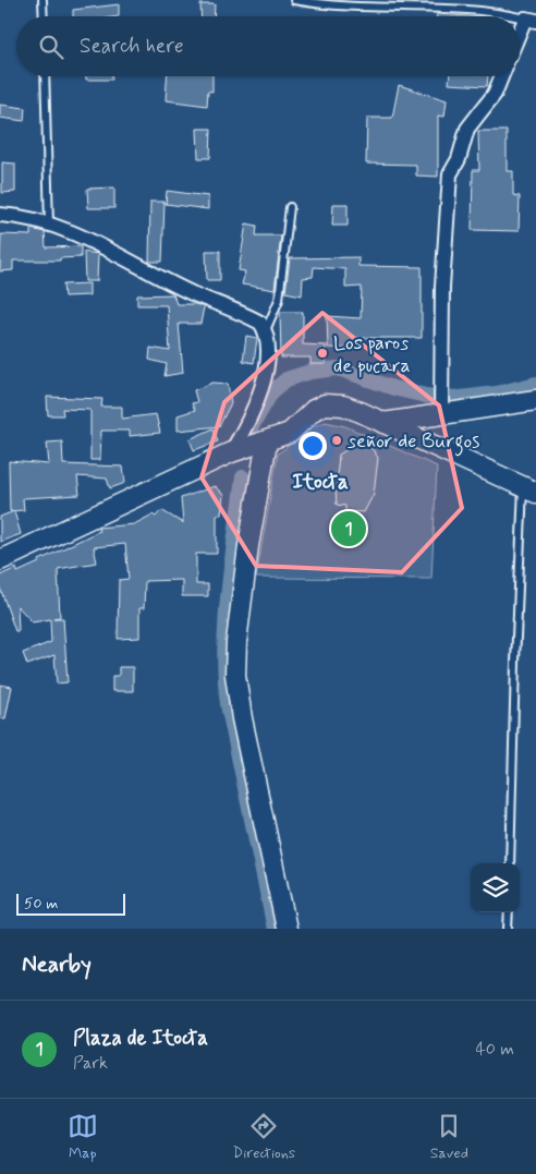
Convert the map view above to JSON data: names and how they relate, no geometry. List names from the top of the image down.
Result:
{
  "districts": ["Itocta"],
  "places": ["Los paros de pucara", "señor de Burgos"],
  "scale_bar": "50 m",
  "page": {
    "search": "Search here",
    "pins": "1",
    "scale": "50 m",
    "heading": "Nearby",
    "list": [
      {
        "mark": "1",
        "name": "Plaza de Itocta",
        "note": "Park",
        "value": "40 m"
      }
    ],
    "nav": ["Map", "Directions", "Saved"]
  }
}
